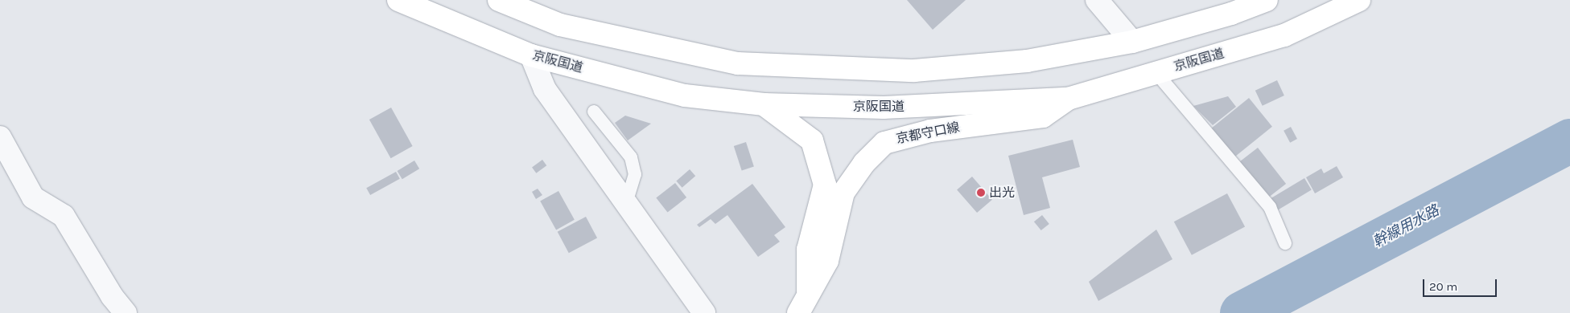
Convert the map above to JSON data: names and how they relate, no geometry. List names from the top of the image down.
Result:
{
  "streets": {
    "main road": ["京阪国道", "京都守口線"]
  },
  "crossings": [
    ["京阪国道", "京都守口線"]
  ],
  "water": ["幹線用水路"],
  "places": ["出光"],
  "scale_bar": "20 m"
}
